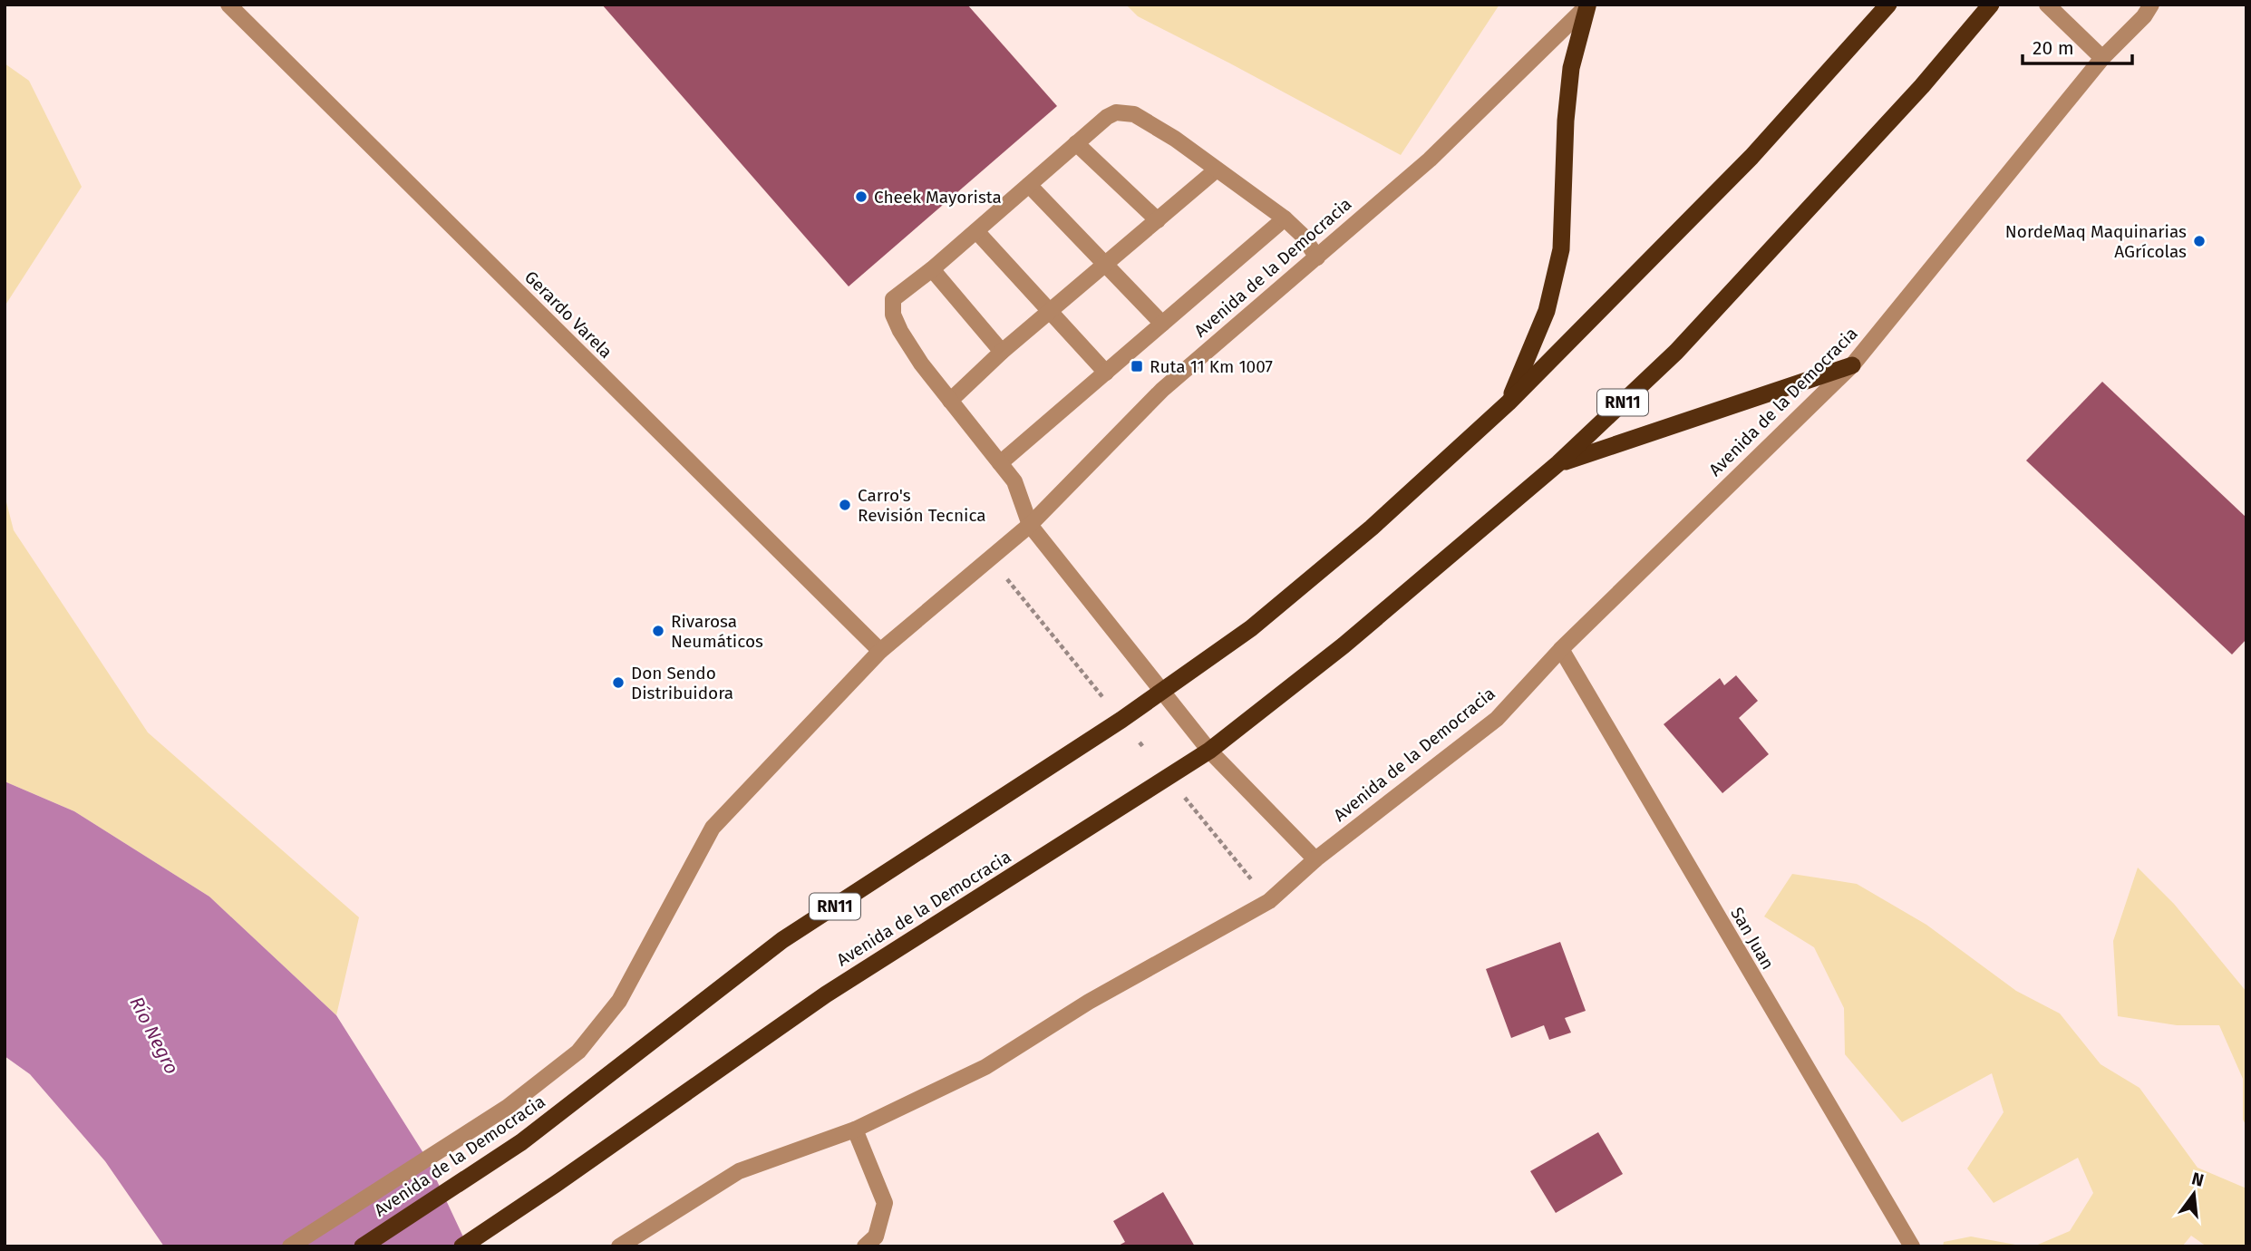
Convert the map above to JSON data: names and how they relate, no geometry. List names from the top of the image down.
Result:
{
  "streets": {
    "highway": ["Avenida de la Democracia", "RN11"],
    "street": ["Gerardo Varela", "San Juan"]
  },
  "crossings": [
    ["Avenida de la Democracia", "Gerardo Varela"],
    ["Avenida de la Democracia", "San Juan"]
  ],
  "water": ["Río Negro"],
  "places": {
    "other": [
      "Cheek Mayorista",
      "NordeMaq Maquinarias AGrícolas",
      "Carro's Revisión Tecnica",
      "Rivarosa Neumáticos",
      "Don Sendo Distribuidora"
    ],
    "transit": ["Ruta 11 Km 1007"]
  },
  "scale_bar": "20 m",
  "north": "top"
}
